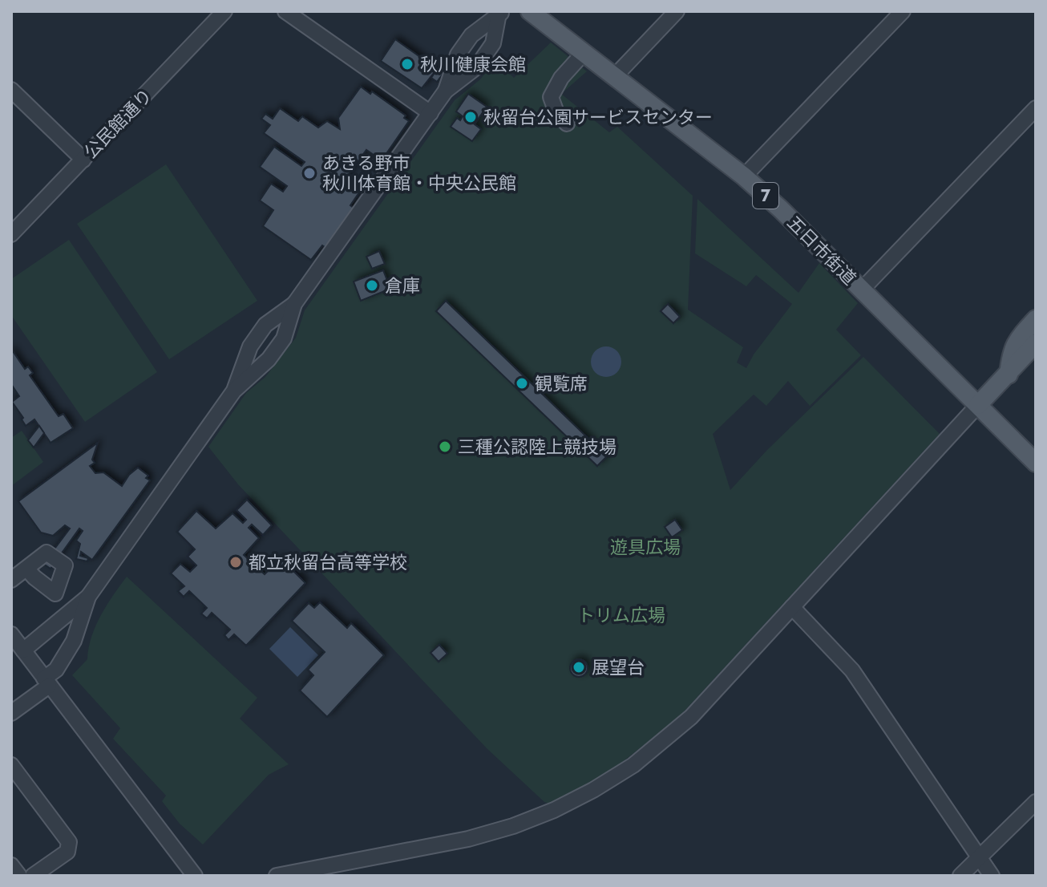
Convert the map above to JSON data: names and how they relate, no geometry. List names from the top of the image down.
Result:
{
  "streets": {
    "main road": ["7", "五日市街道"],
    "street": ["公民館通り"]
  },
  "parks": ["遊具広場", "トリム広場"],
  "places": [
    "秋川健康会館",
    "秋留台公園サービスセンター",
    "あきる野市 秋川体育館・中央公民館",
    "倉庫",
    "観覧席",
    "三種公認陸上競技場",
    "都立秋留台高等学校",
    "展望台"
  ]
}
